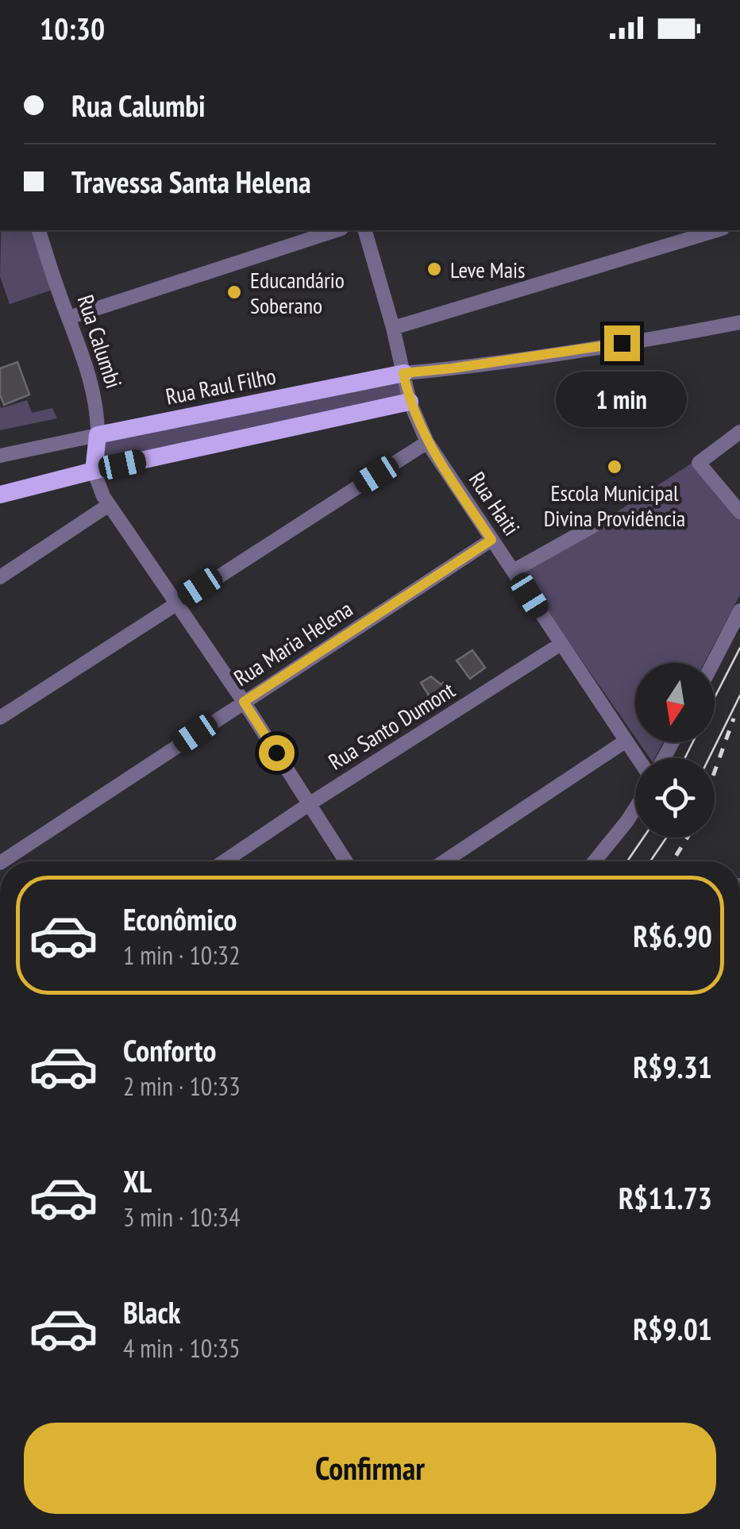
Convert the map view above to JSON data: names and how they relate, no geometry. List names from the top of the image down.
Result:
{
  "streets": {
    "main road": ["Rua Calumbi", "Rua Raul Filho"],
    "street": ["Rua Haiti", "Rua Maria Helena", "Rua Santo Dumont"]
  },
  "crossings": [
    ["Rua Calumbi", "Rua Raul Filho"],
    ["Rua Raul Filho", "Rua Haiti"],
    ["Rua Haiti", "Rua Maria Helena"],
    ["Rua Haiti", "Rua Santo Dumont"]
  ],
  "places": ["Leve Mais", "Educandário Soberano", "Escola Municipal Divina Providência"],
  "north": "bottom",
  "page": {
    "status": "10:30",
    "banner": ["Rua Calumbi", "Travessa Santa Helena"],
    "bubble": "1 min",
    "list": [
      {
        "name": "Econômico",
        "note": "1 min · 10:32",
        "value": "R$6.90"
      },
      {
        "name": "Conforto",
        "note": "2 min · 10:33",
        "value": "R$9.31"
      },
      {
        "name": "XL",
        "note": "3 min · 10:34",
        "value": "R$11.73"
      },
      {
        "name": "Black",
        "note": "4 min · 10:35",
        "value": "R$9.01"
      }
    ],
    "buttons": "Confirmar"
  }
}
